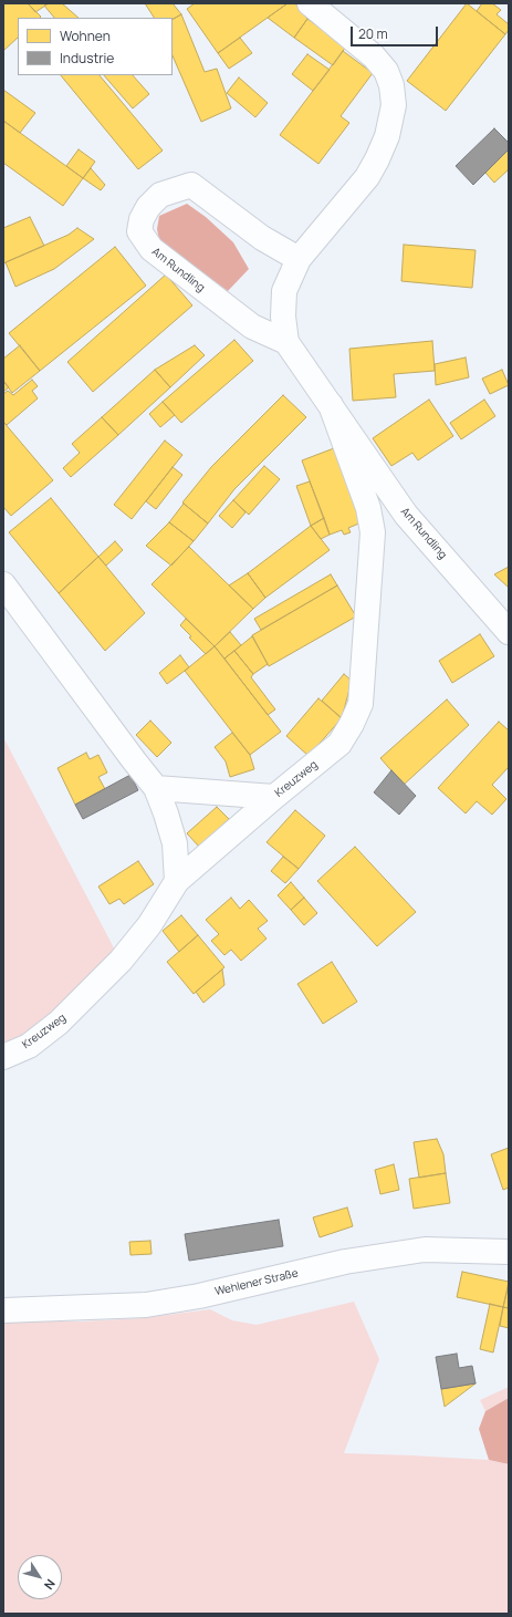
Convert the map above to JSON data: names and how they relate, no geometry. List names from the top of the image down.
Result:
{
  "streets": {
    "street": ["Am Rundling", "Kreuzweg", "Wehlener Straße"]
  },
  "crossings": [
    ["Am Rundling", "Kreuzweg"]
  ],
  "legend": ["Wohnen", "Industrie"],
  "scale_bar": "20 m",
  "north": "bottom right"
}
